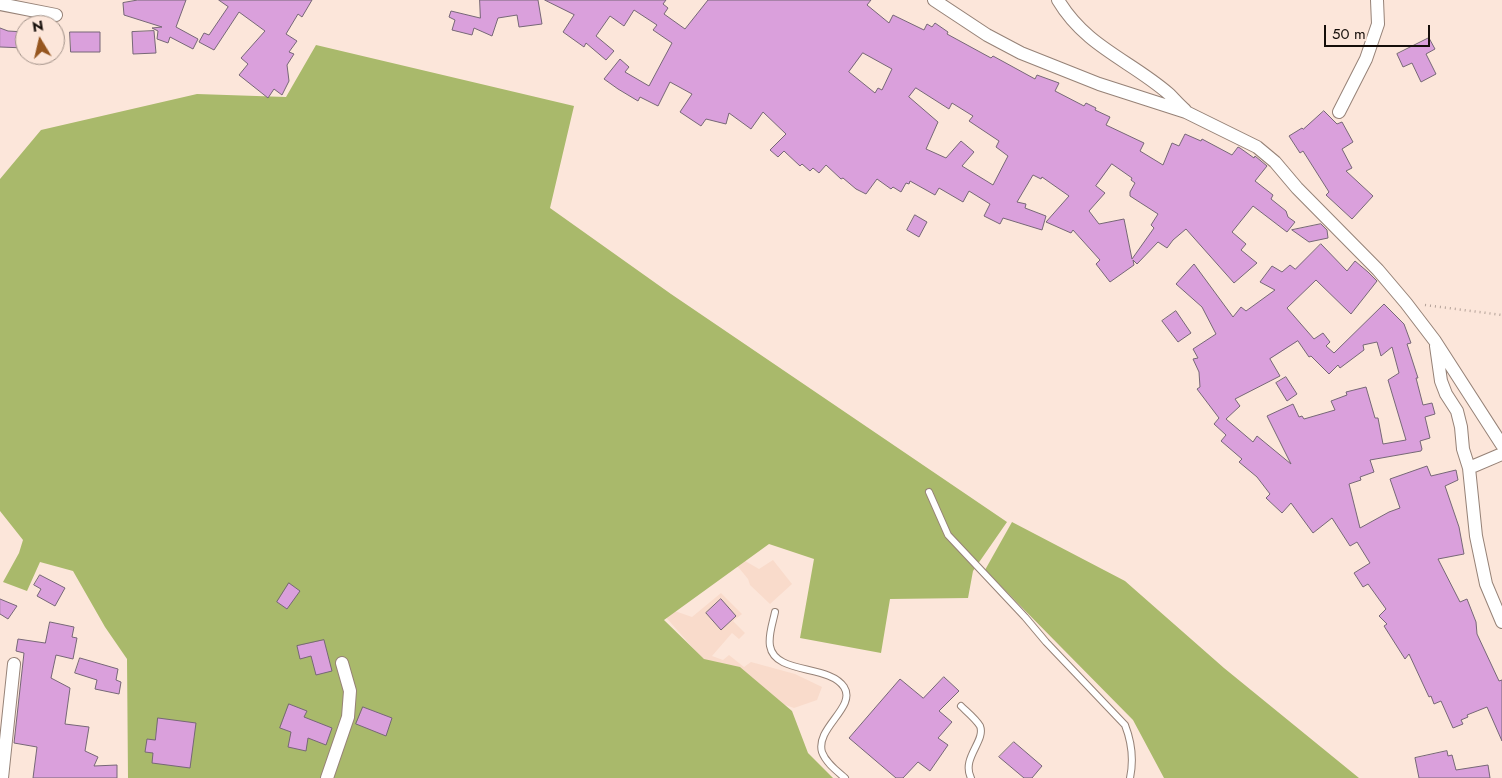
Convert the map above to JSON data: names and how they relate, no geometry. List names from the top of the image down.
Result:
{
  "scale_bar": "50 m",
  "north": "top"
}
